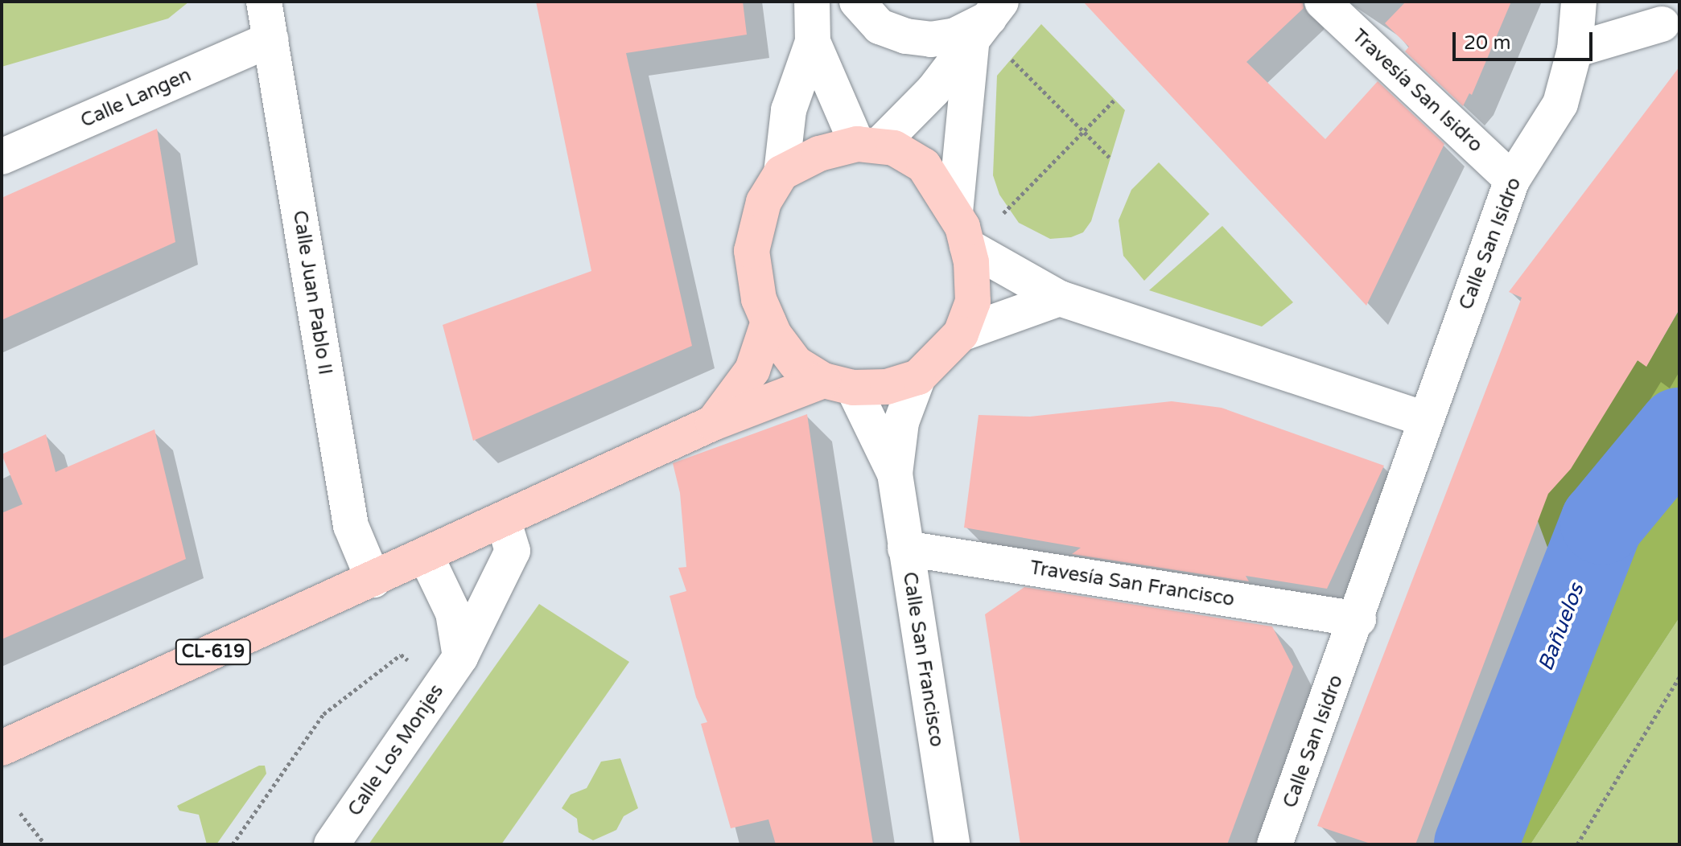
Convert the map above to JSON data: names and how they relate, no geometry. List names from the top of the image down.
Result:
{
  "streets": {
    "main road": ["CL-619"],
    "street": [
      "Travesía San Isidro",
      "Calle Langen",
      "Calle San Isidro",
      "Calle Juan Pablo II",
      "Travesía San Francisco",
      "Calle San Francisco",
      "Calle Los Monjes"
    ]
  },
  "crossings": [
    ["Travesía San Isidro", "Calle San Isidro"],
    ["Calle Langen", "Calle Juan Pablo II"],
    ["Calle San Isidro", "Travesía San Francisco"],
    ["Calle Juan Pablo II", "CL-619"],
    ["Travesía San Francisco", "Calle San Francisco"],
    ["CL-619", "Calle Los Monjes"]
  ],
  "water": ["Bañuelos"],
  "scale_bar": "20 m"
}
